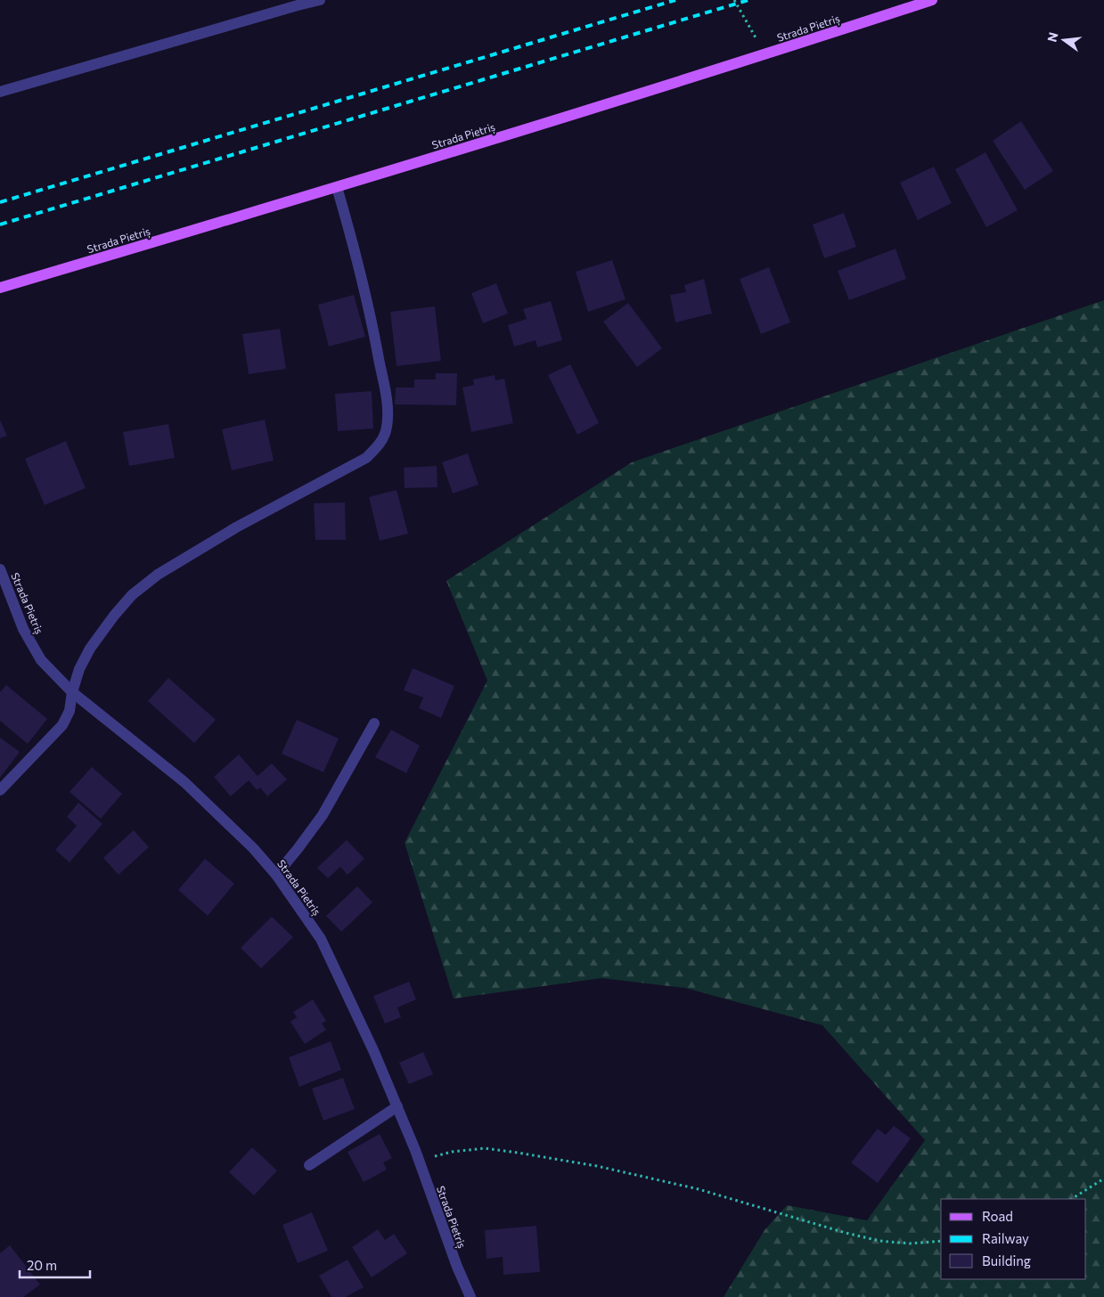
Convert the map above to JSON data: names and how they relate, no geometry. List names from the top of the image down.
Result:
{
  "streets": {
    "main road": ["Strada Pietriș"]
  },
  "legend": ["Road", "Railway", "Building"],
  "scale_bar": "20 m",
  "north": "left"
}
